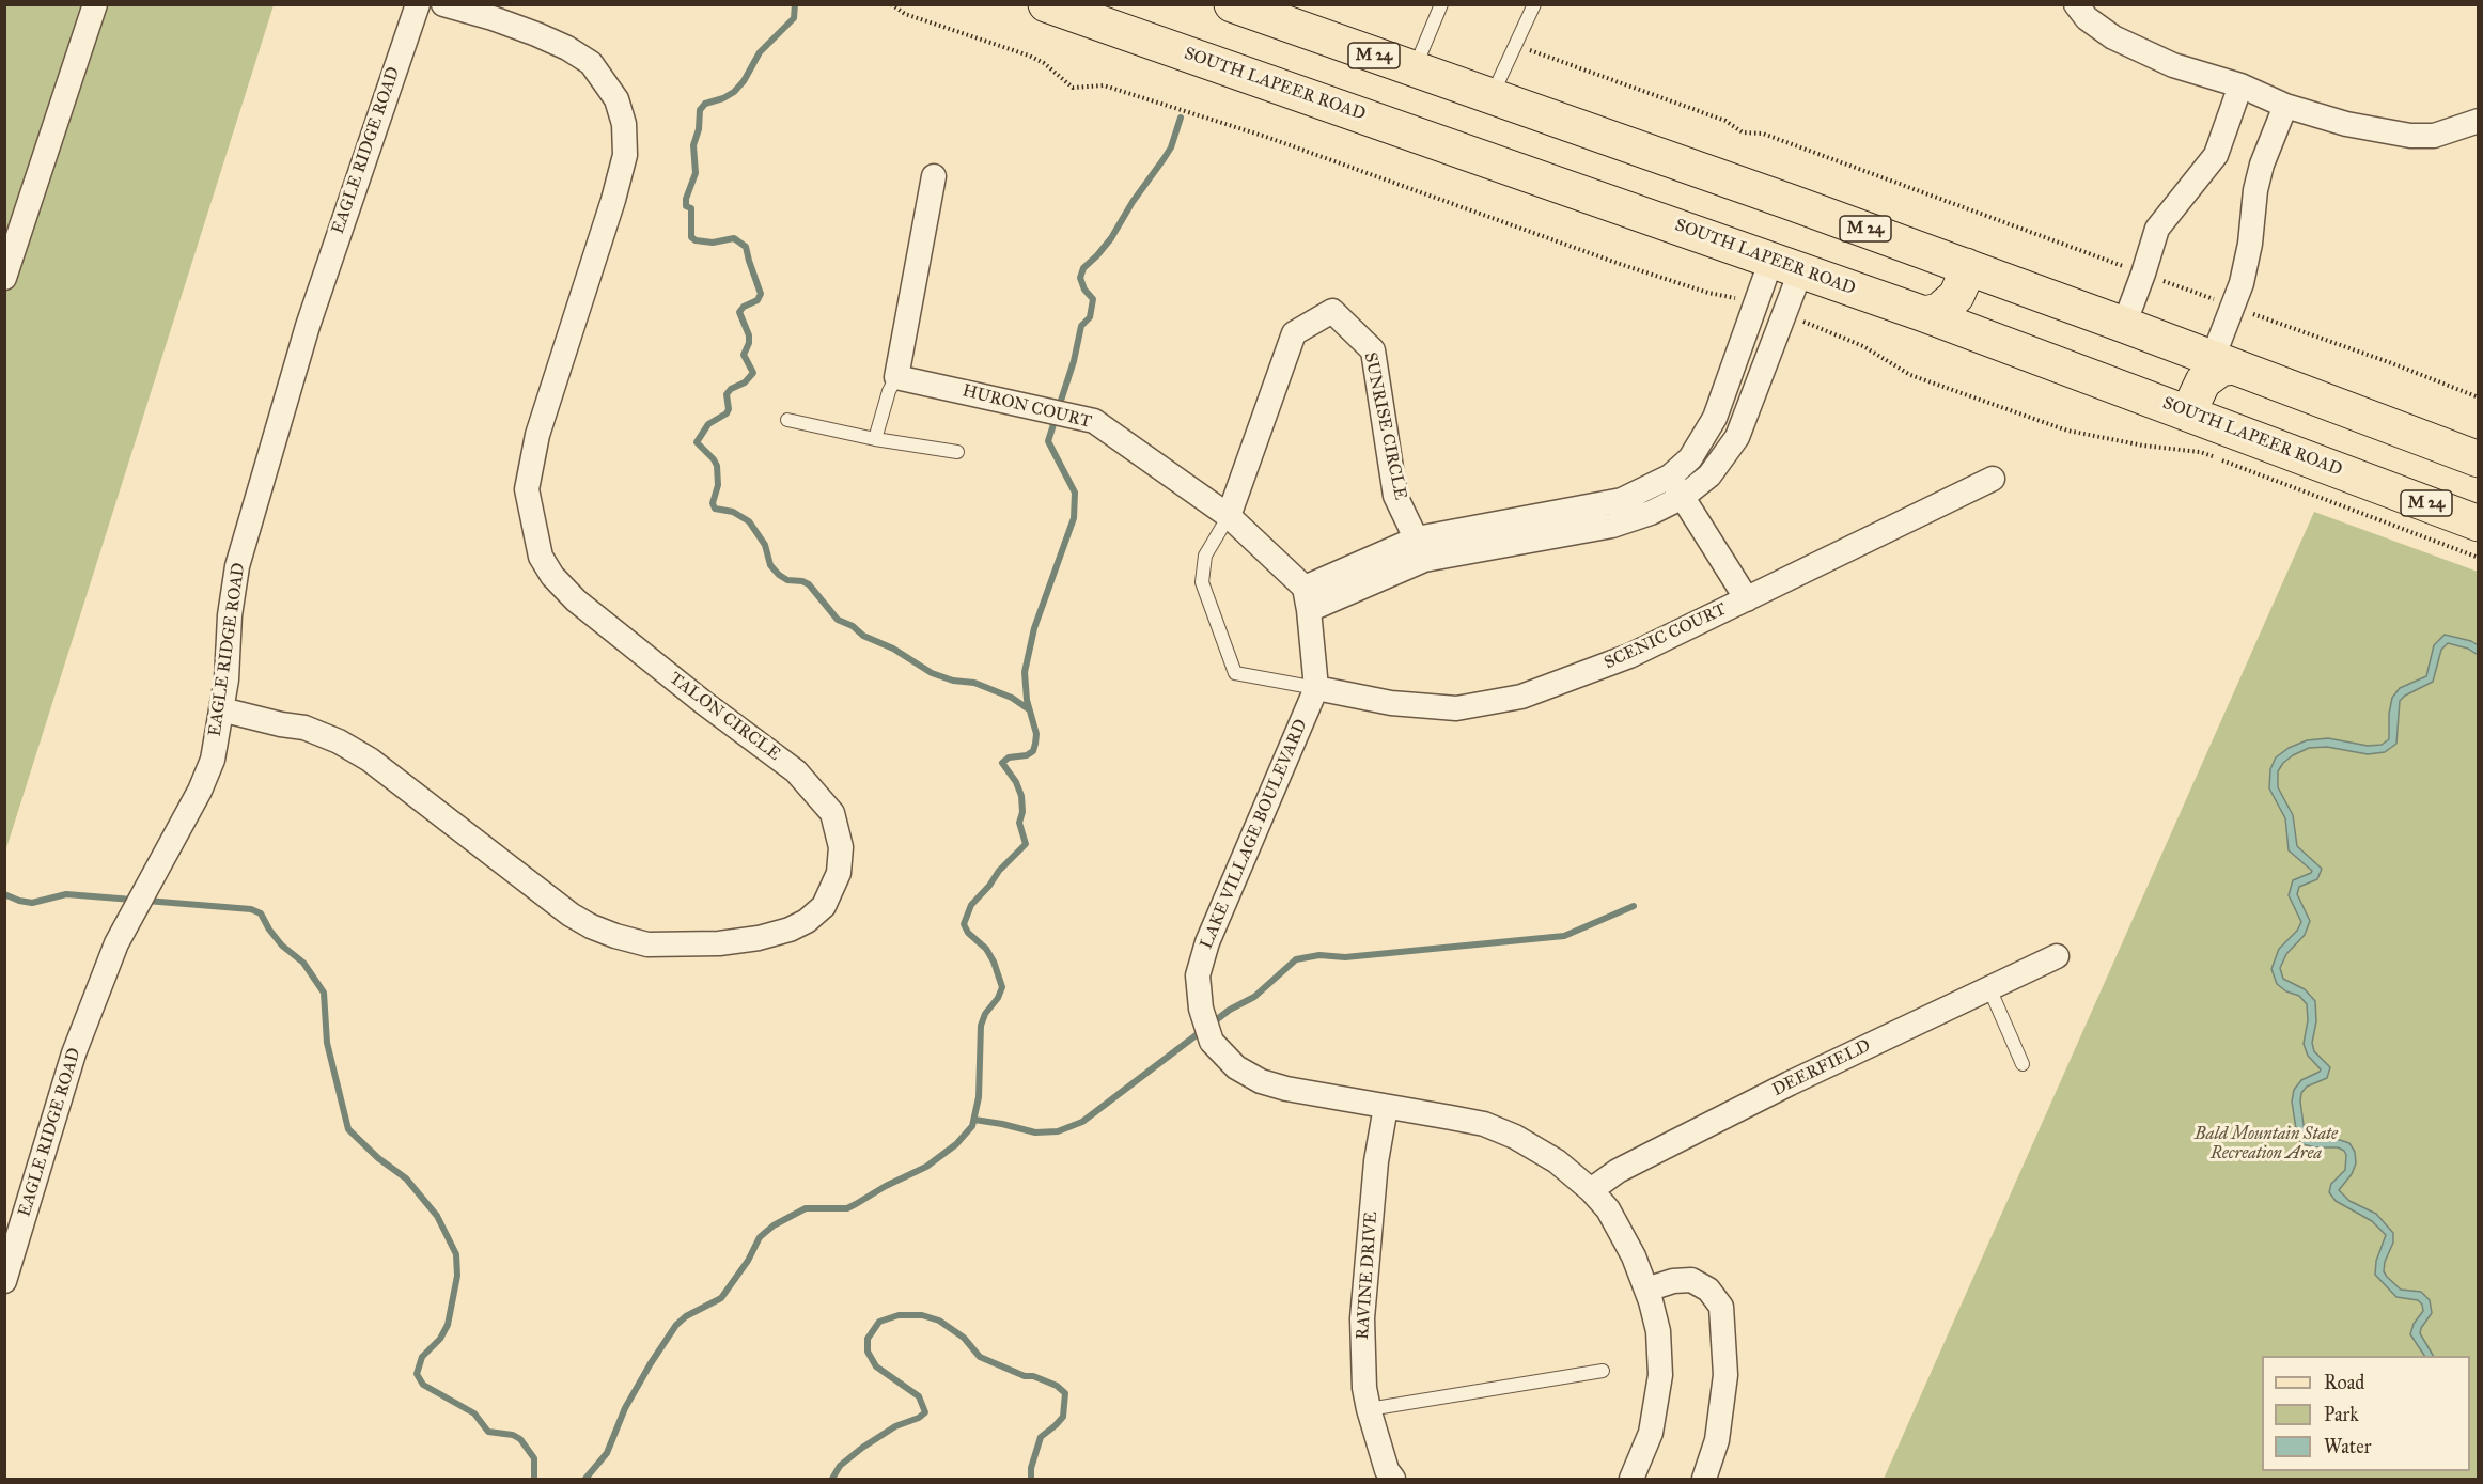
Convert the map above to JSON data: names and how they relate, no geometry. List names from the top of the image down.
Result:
{
  "streets": {
    "main road": ["M 24", "SOUTH LAPEER ROAD"],
    "street": [
      "EAGLE RIDGE ROAD",
      "HURON COURT",
      "SUNRISE CIRCLE",
      "SCENIC COURT",
      "TALON CIRCLE",
      "LAKE VILLAGE BOULEVARD",
      "DEERFIELD",
      "RAVINE DRIVE"
    ]
  },
  "crossings": [
    ["EAGLE RIDGE ROAD", "TALON CIRCLE"],
    ["HURON COURT", "SUNRISE CIRCLE"],
    ["HURON COURT", "LAKE VILLAGE BOULEVARD"],
    ["SCENIC COURT", "LAKE VILLAGE BOULEVARD"],
    ["LAKE VILLAGE BOULEVARD", "DEERFIELD"],
    ["LAKE VILLAGE BOULEVARD", "RAVINE DRIVE"]
  ],
  "parks": ["Bald Mountain State Recreation Area"],
  "legend": ["Road", "Park", "Water"]
}
